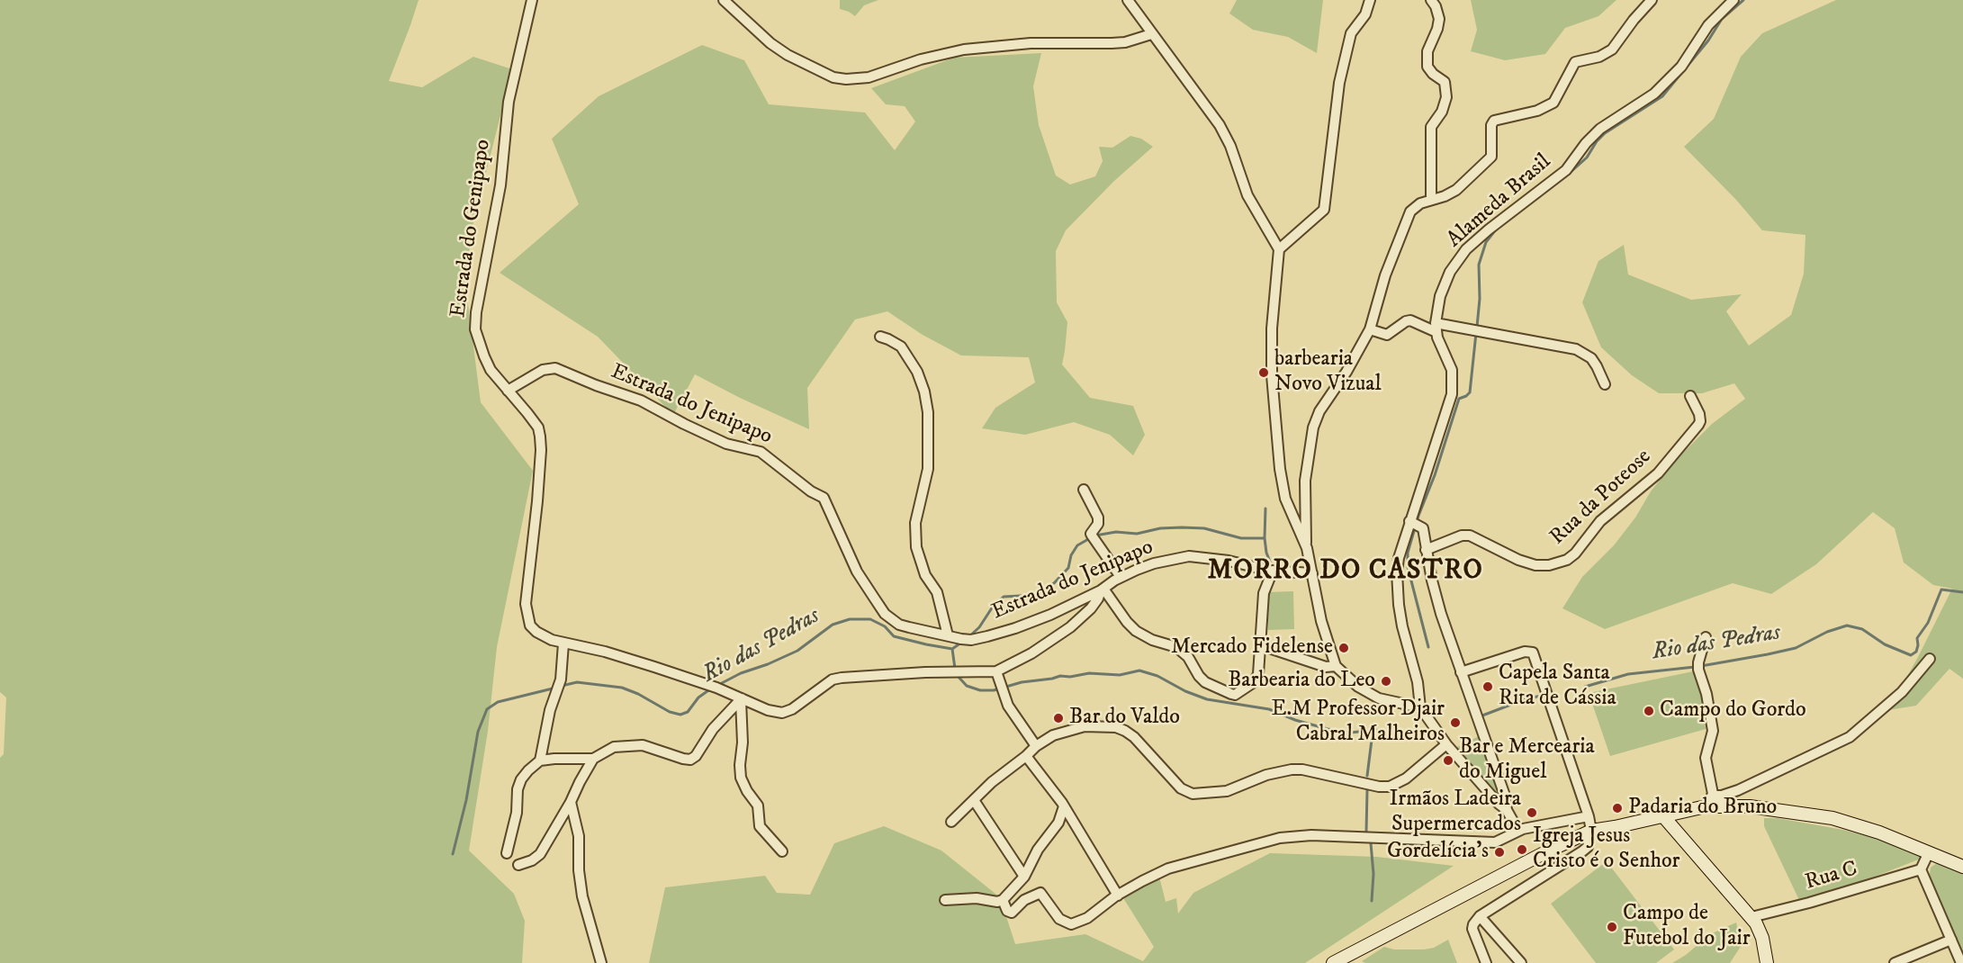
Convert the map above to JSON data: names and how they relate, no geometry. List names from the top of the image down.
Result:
{
  "streets": {
    "street": [
      "Alameda Brasil",
      "Estrada do Genipapo",
      "Estrada do Jenipapo",
      "Rua da Poteose",
      "Rua C"
    ]
  },
  "crossings": [
    ["Estrada do Genipapo", "Estrada do Jenipapo"]
  ],
  "districts": ["MORRO DO CASTRO"],
  "water": ["Rio das Pedras"],
  "places": [
    "barbearia Novo Vizual",
    "Mercado Fidelense",
    "Barbearia do Leo",
    "Capela Santa Rita de Cássia",
    "Campo do Gordo",
    "Bar do Valdo",
    "E.M Professor Djair Cabral Malheiros",
    "Bar e Mercearia do Miguel",
    "Padaria do Bruno",
    "Irmãos Ladeira Supermercados",
    "Igreja Jesus Cristo é o Senhor",
    "Gordelícia's",
    "Campo de Futebol do Jair"
  ]
}
